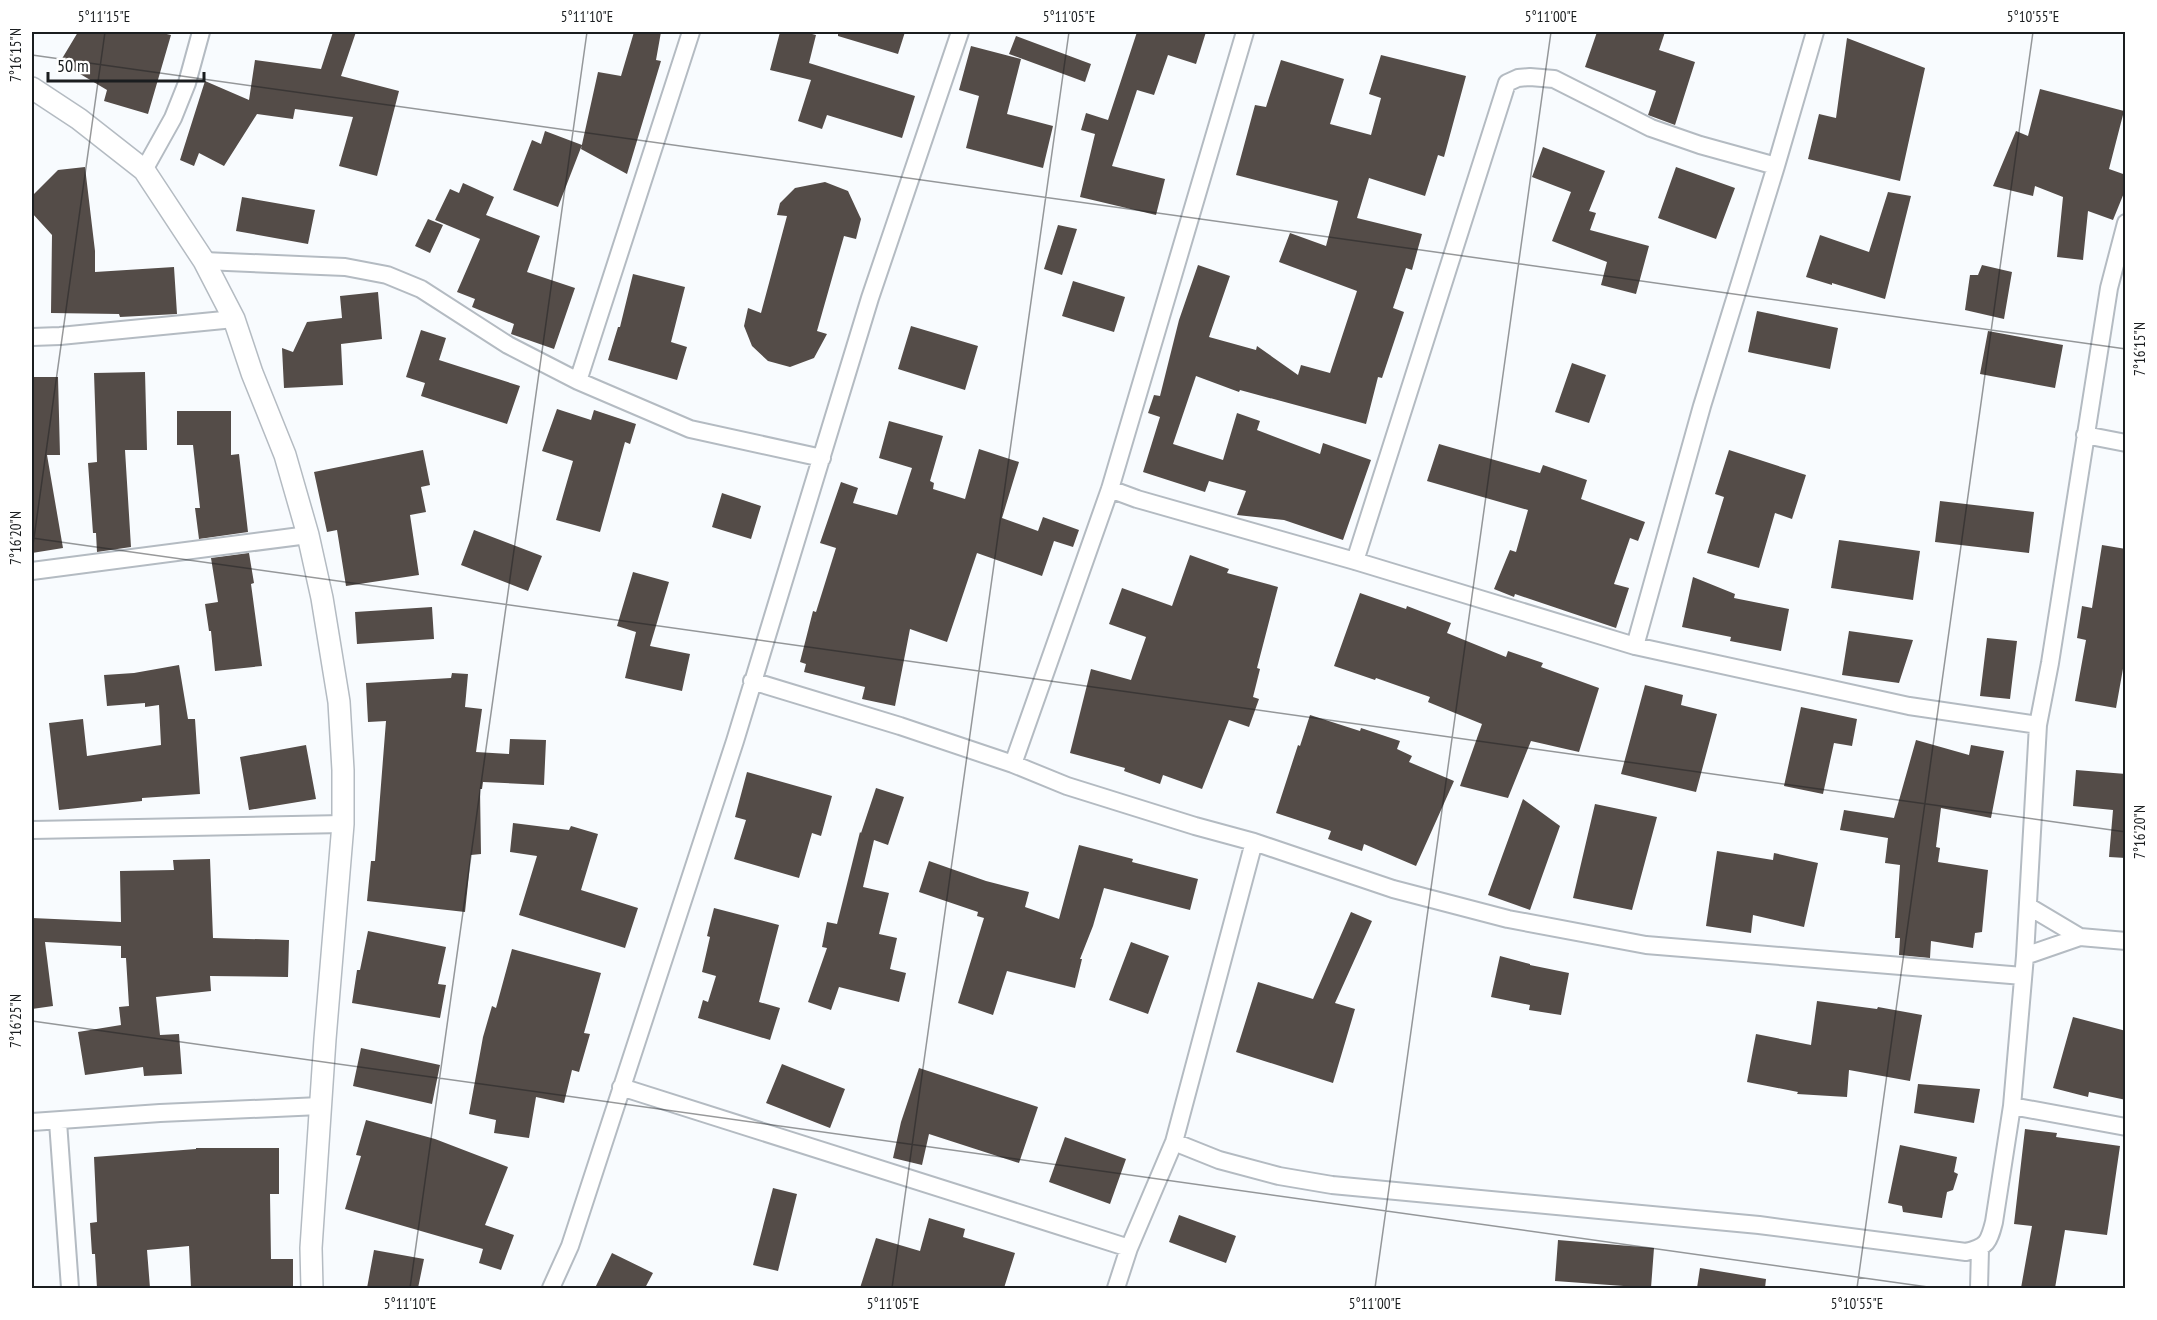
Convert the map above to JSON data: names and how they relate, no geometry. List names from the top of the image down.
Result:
{
  "scale_bar": "50 m",
  "coordinates": [
    "5°11'15\"E",
    "5°11'10\"E",
    "5°11'05\"E",
    "5°11'00\"E",
    "5°10'55\"E",
    "7°16'15\"N",
    "7°16'20\"N",
    "7°16'25\"N"
  ]
}
